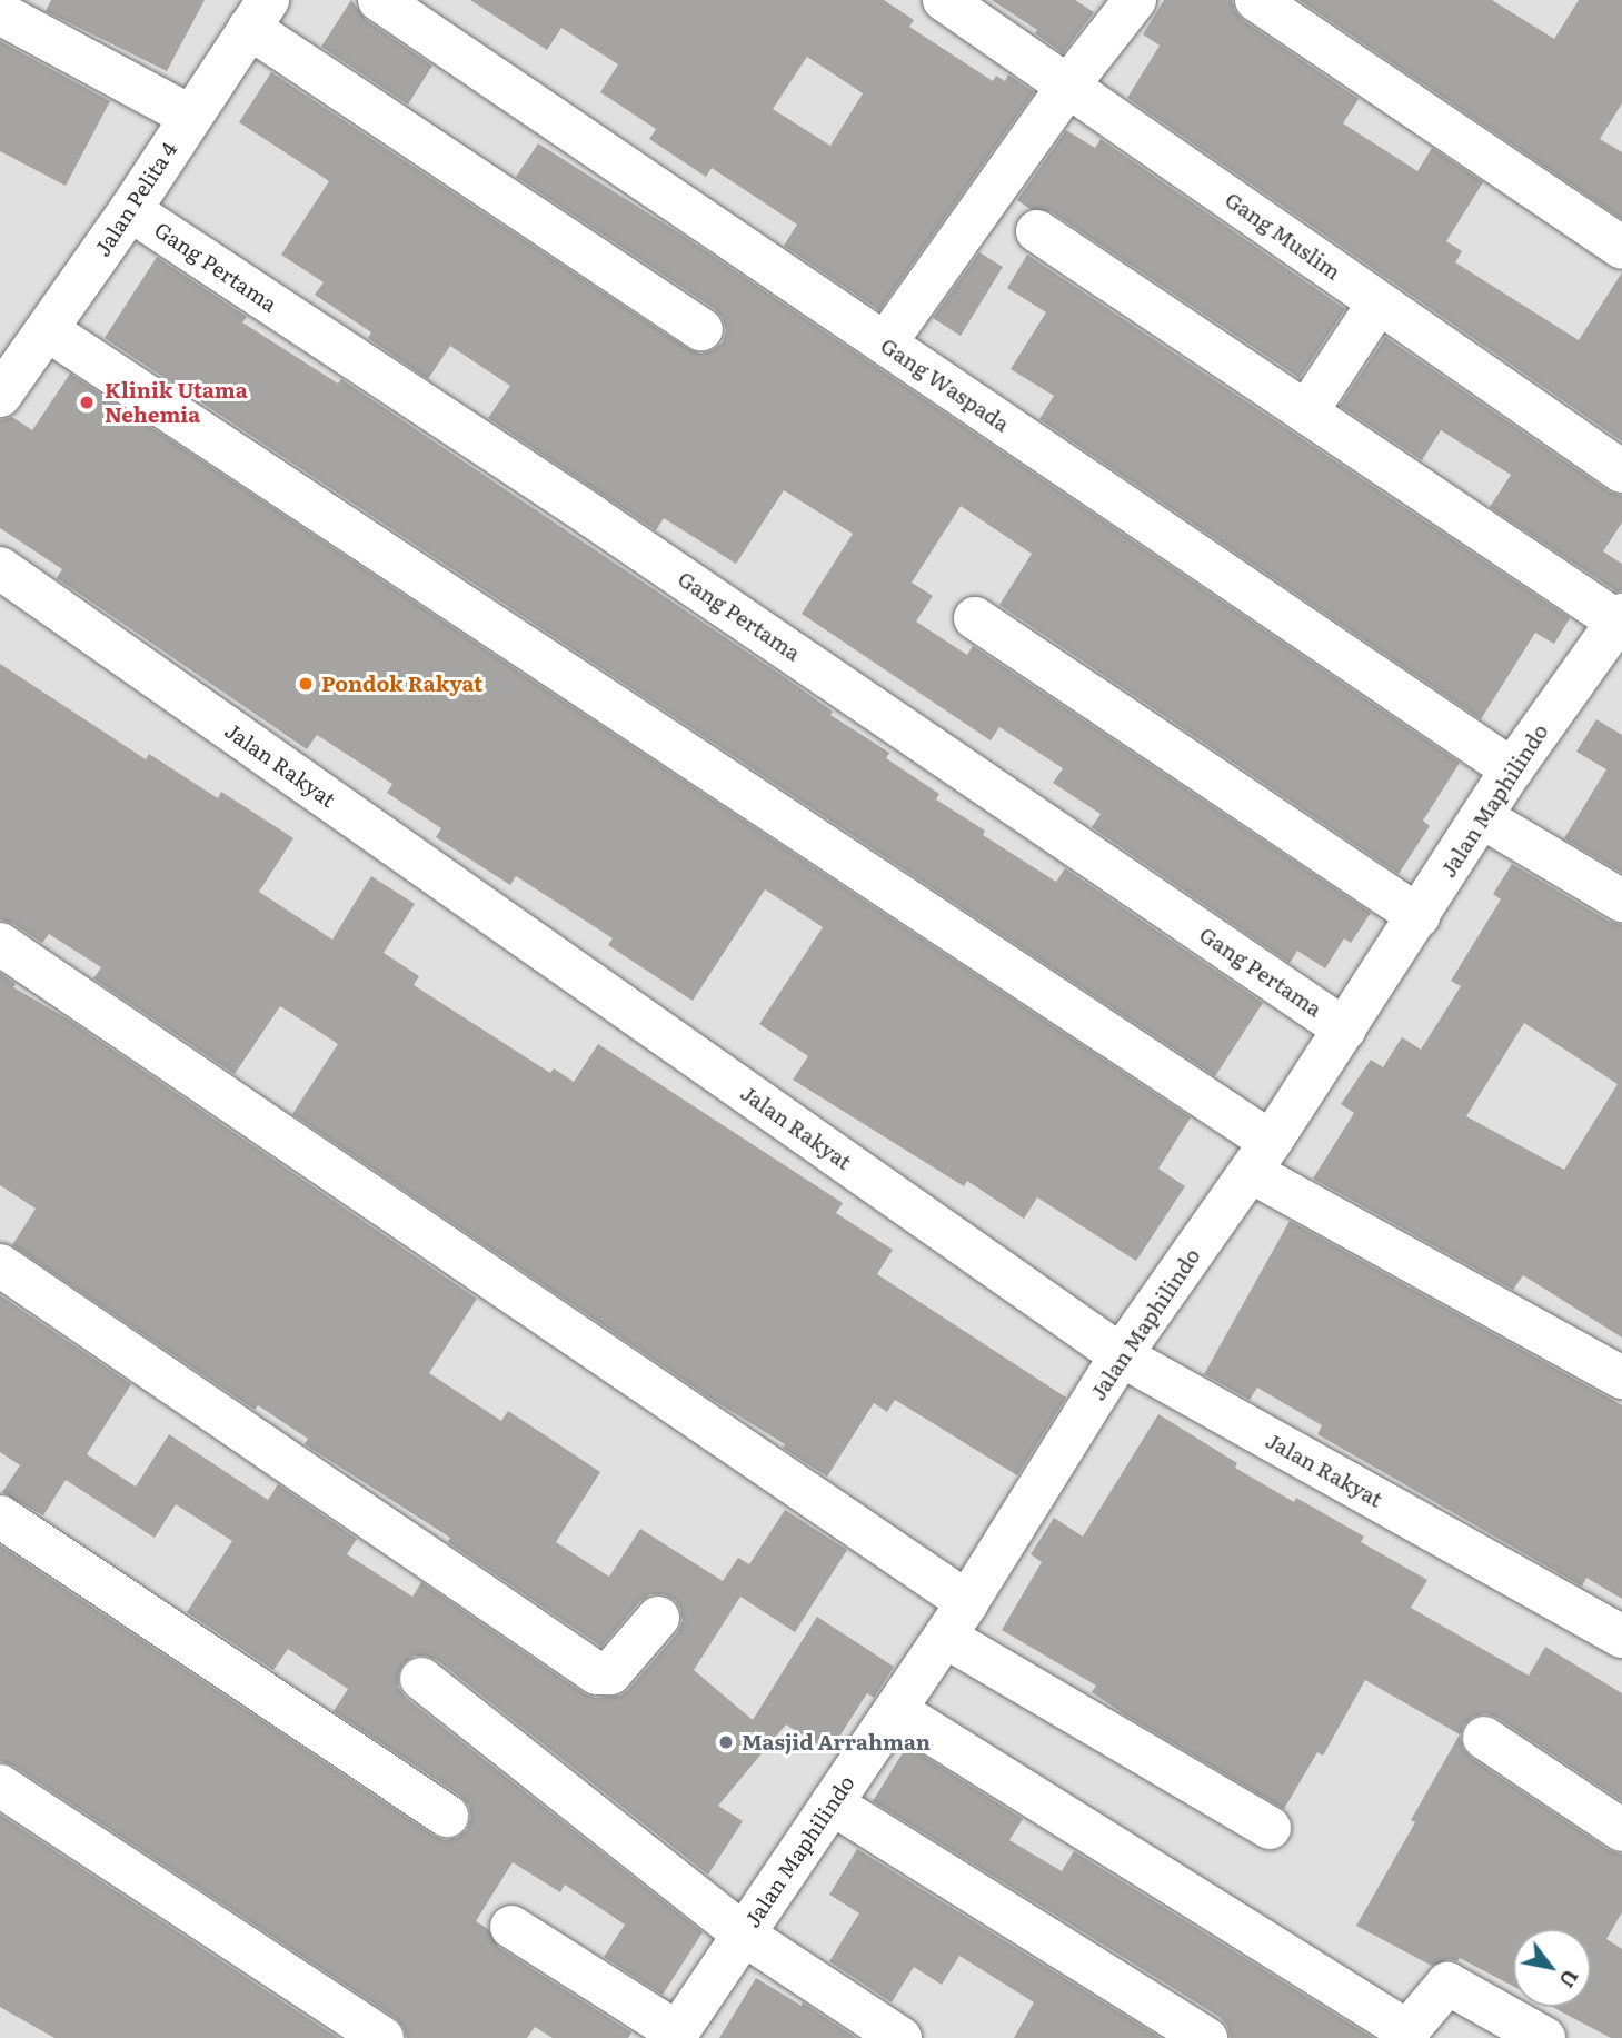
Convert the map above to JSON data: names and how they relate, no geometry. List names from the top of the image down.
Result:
{
  "streets": {
    "street": [
      "Jalan Pelita 4",
      "Gang Muslim",
      "Gang Pertama",
      "Gang Waspada",
      "Jalan Rakyat",
      "Jalan Maphilindo"
    ]
  },
  "crossings": [
    ["Jalan Pelita 4", "Gang Pertama"],
    ["Gang Pertama", "Jalan Maphilindo"],
    ["Gang Waspada", "Jalan Maphilindo"],
    ["Jalan Rakyat", "Jalan Maphilindo"]
  ],
  "places": ["Klinik Utama Nehemia", "Pondok Rakyat", "Masjid Arrahman"],
  "north": "bottom right"
}
